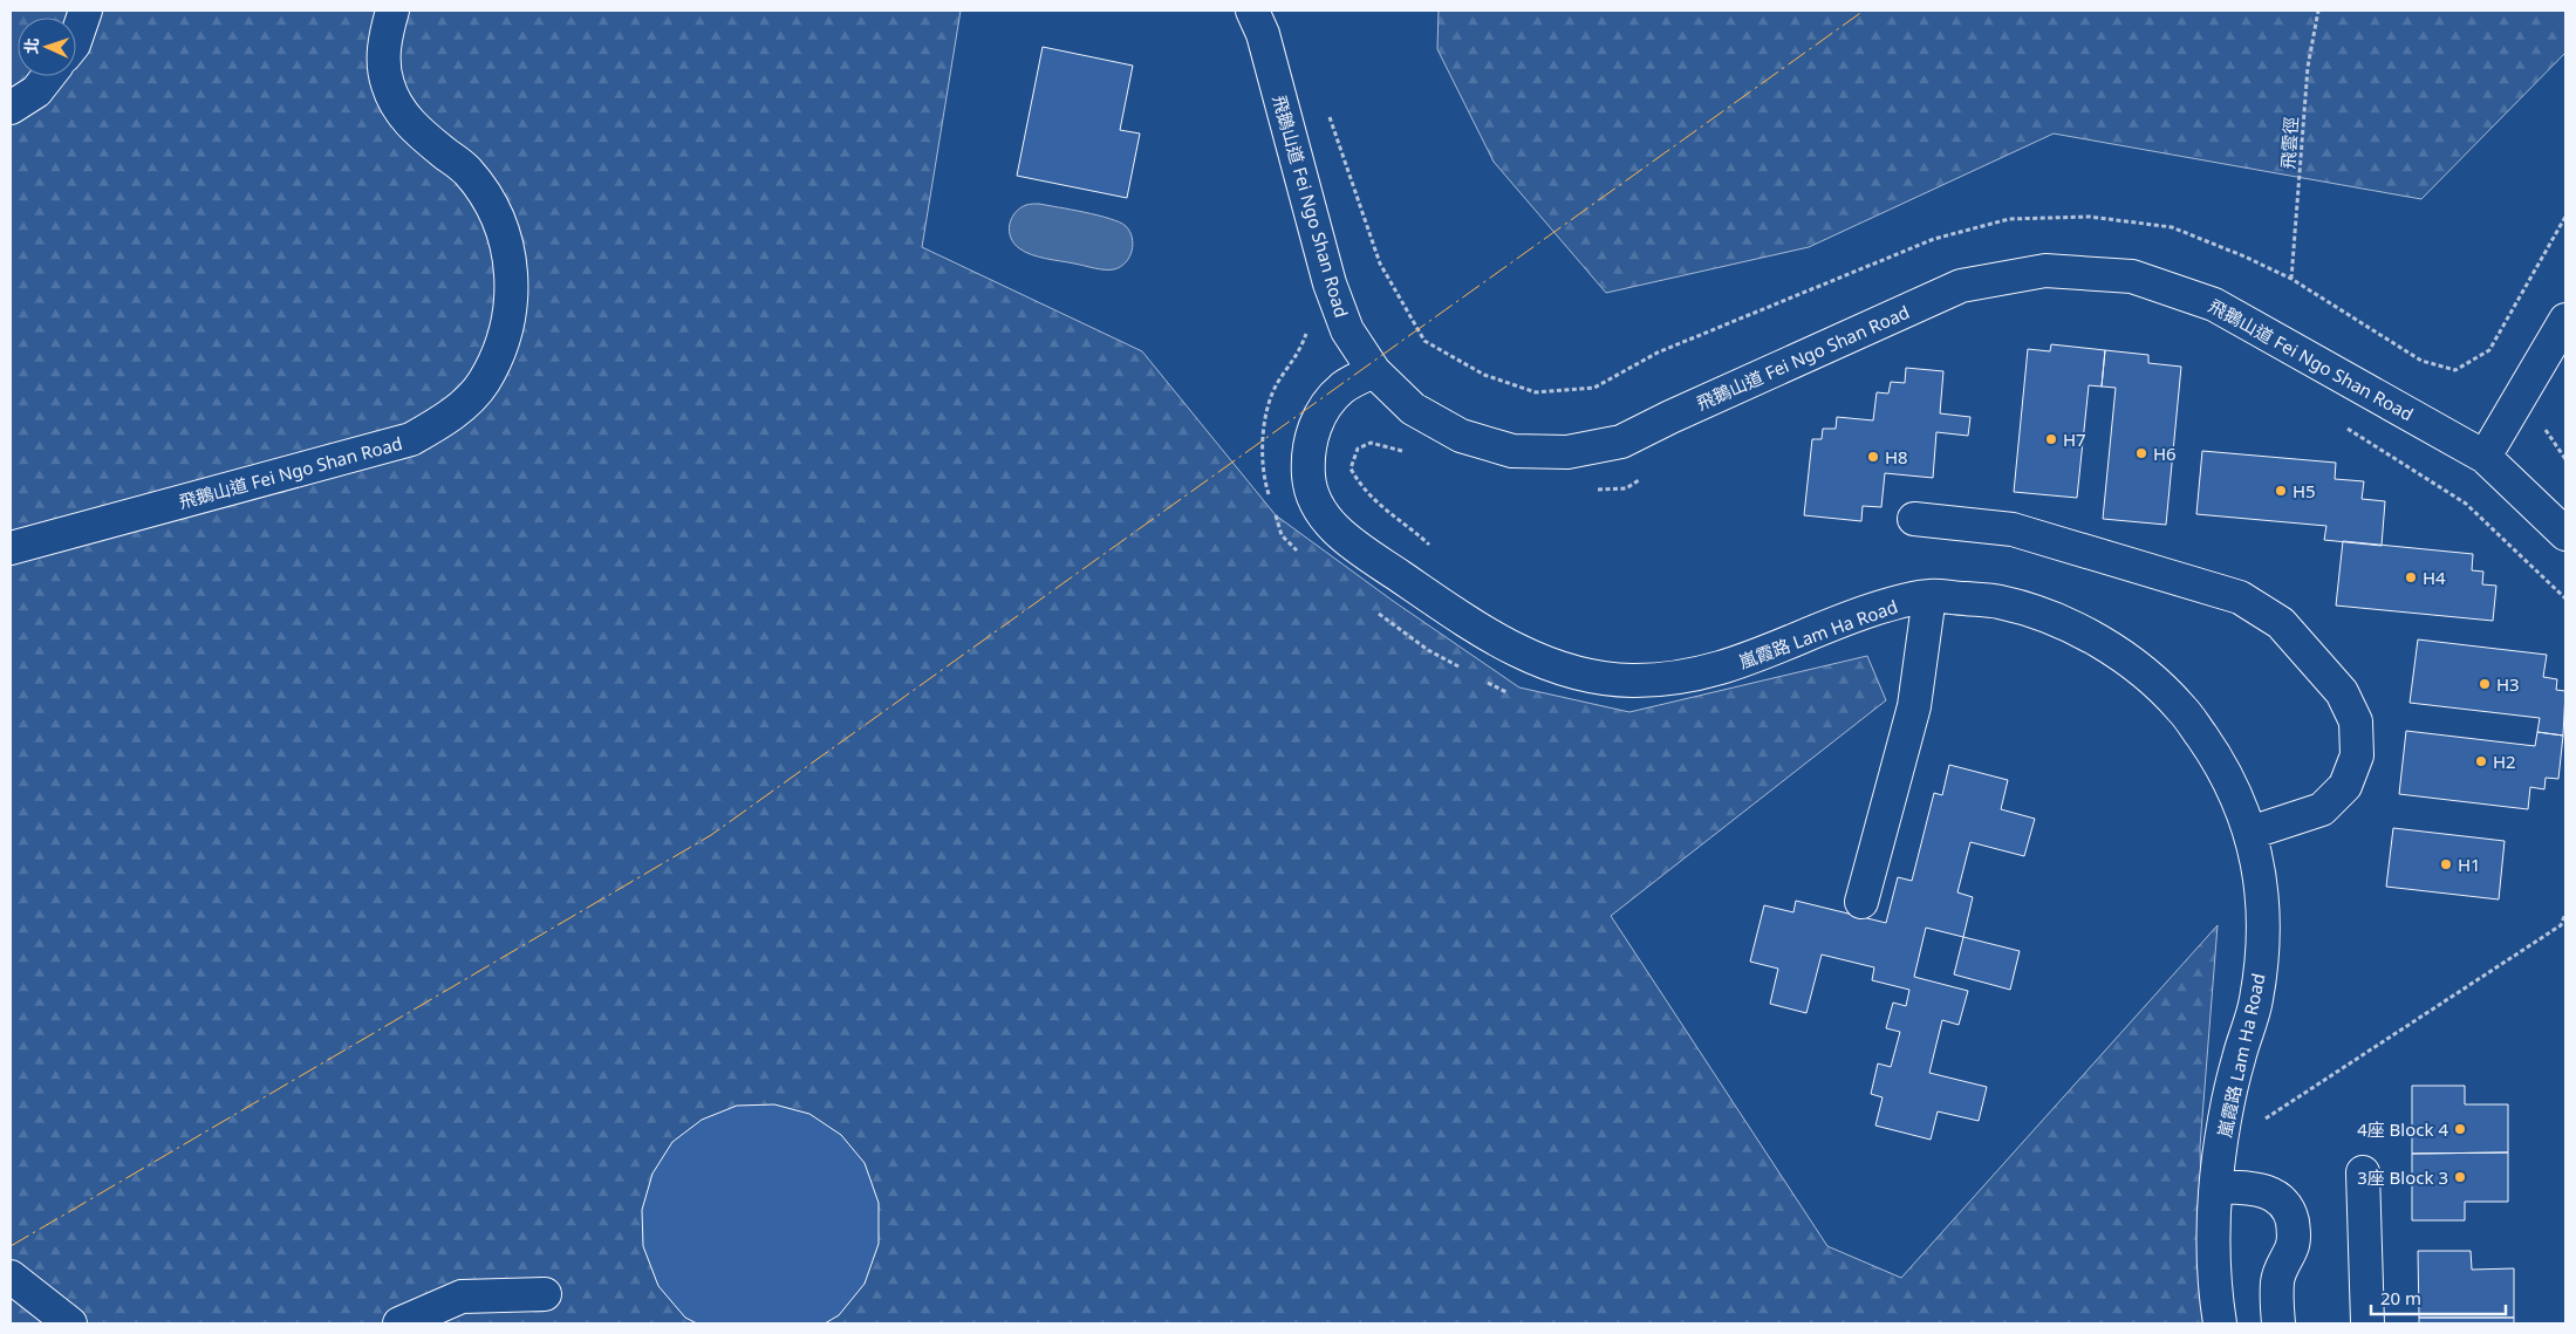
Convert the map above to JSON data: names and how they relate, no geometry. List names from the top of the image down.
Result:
{
  "streets": {
    "street": ["飛鵝山道 Fei Ngo Shan Road", "嵐霞路 Lam Ha Road"],
    "path": ["飛雲徑"]
  },
  "crossings": [
    ["飛鵝山道 Fei Ngo Shan Road", "嵐霞路 Lam Ha Road"]
  ],
  "places": [
    "H7",
    "H6",
    "H8",
    "H5",
    "H4",
    "H3",
    "H2",
    "H1",
    "4座 Block 4",
    "3座 Block 3"
  ],
  "scale_bar": "20 m",
  "north": "left"
}
